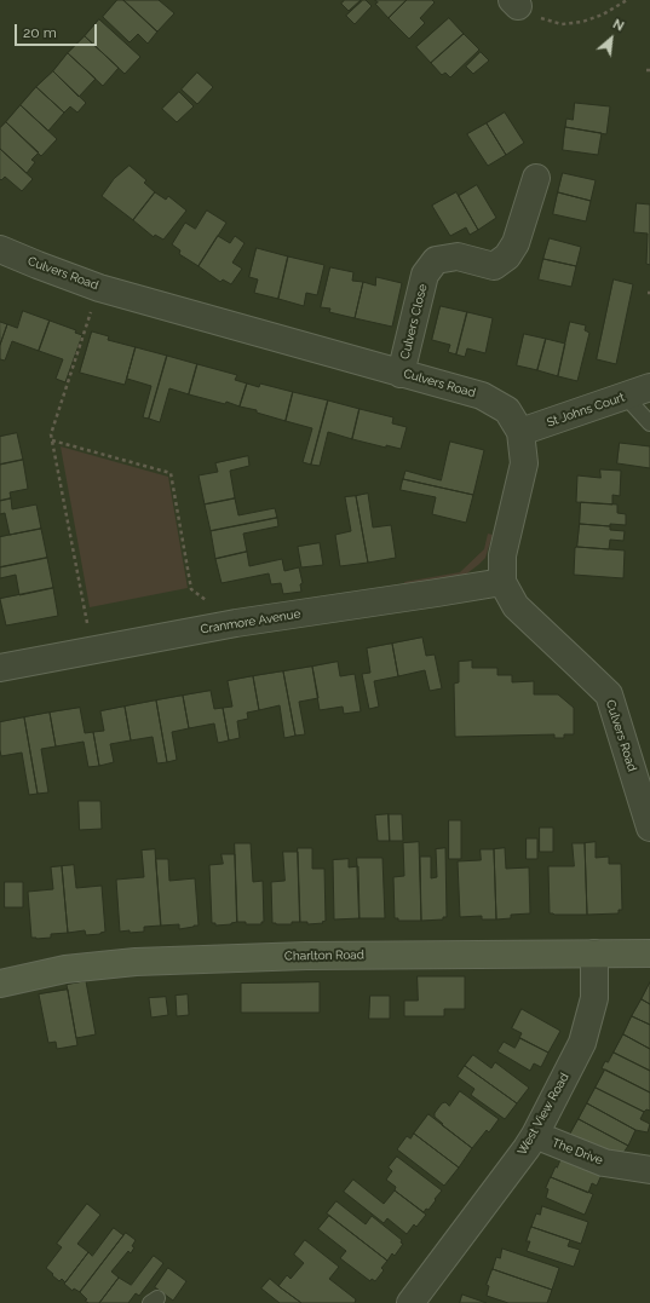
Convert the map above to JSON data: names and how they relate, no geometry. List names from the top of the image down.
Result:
{
  "streets": {
    "street": [
      "Culvers Road",
      "Culvers Close",
      "St Johns Court",
      "Cranmore Avenue",
      "Charlton Road",
      "West View Road",
      "The Drive"
    ]
  },
  "crossings": [
    ["Culvers Road", "Culvers Close"],
    ["Culvers Road", "St Johns Court"],
    ["Culvers Road", "Cranmore Avenue"],
    ["Charlton Road", "West View Road"],
    ["West View Road", "The Drive"]
  ],
  "scale_bar": "20 m",
  "north": "top right"
}
